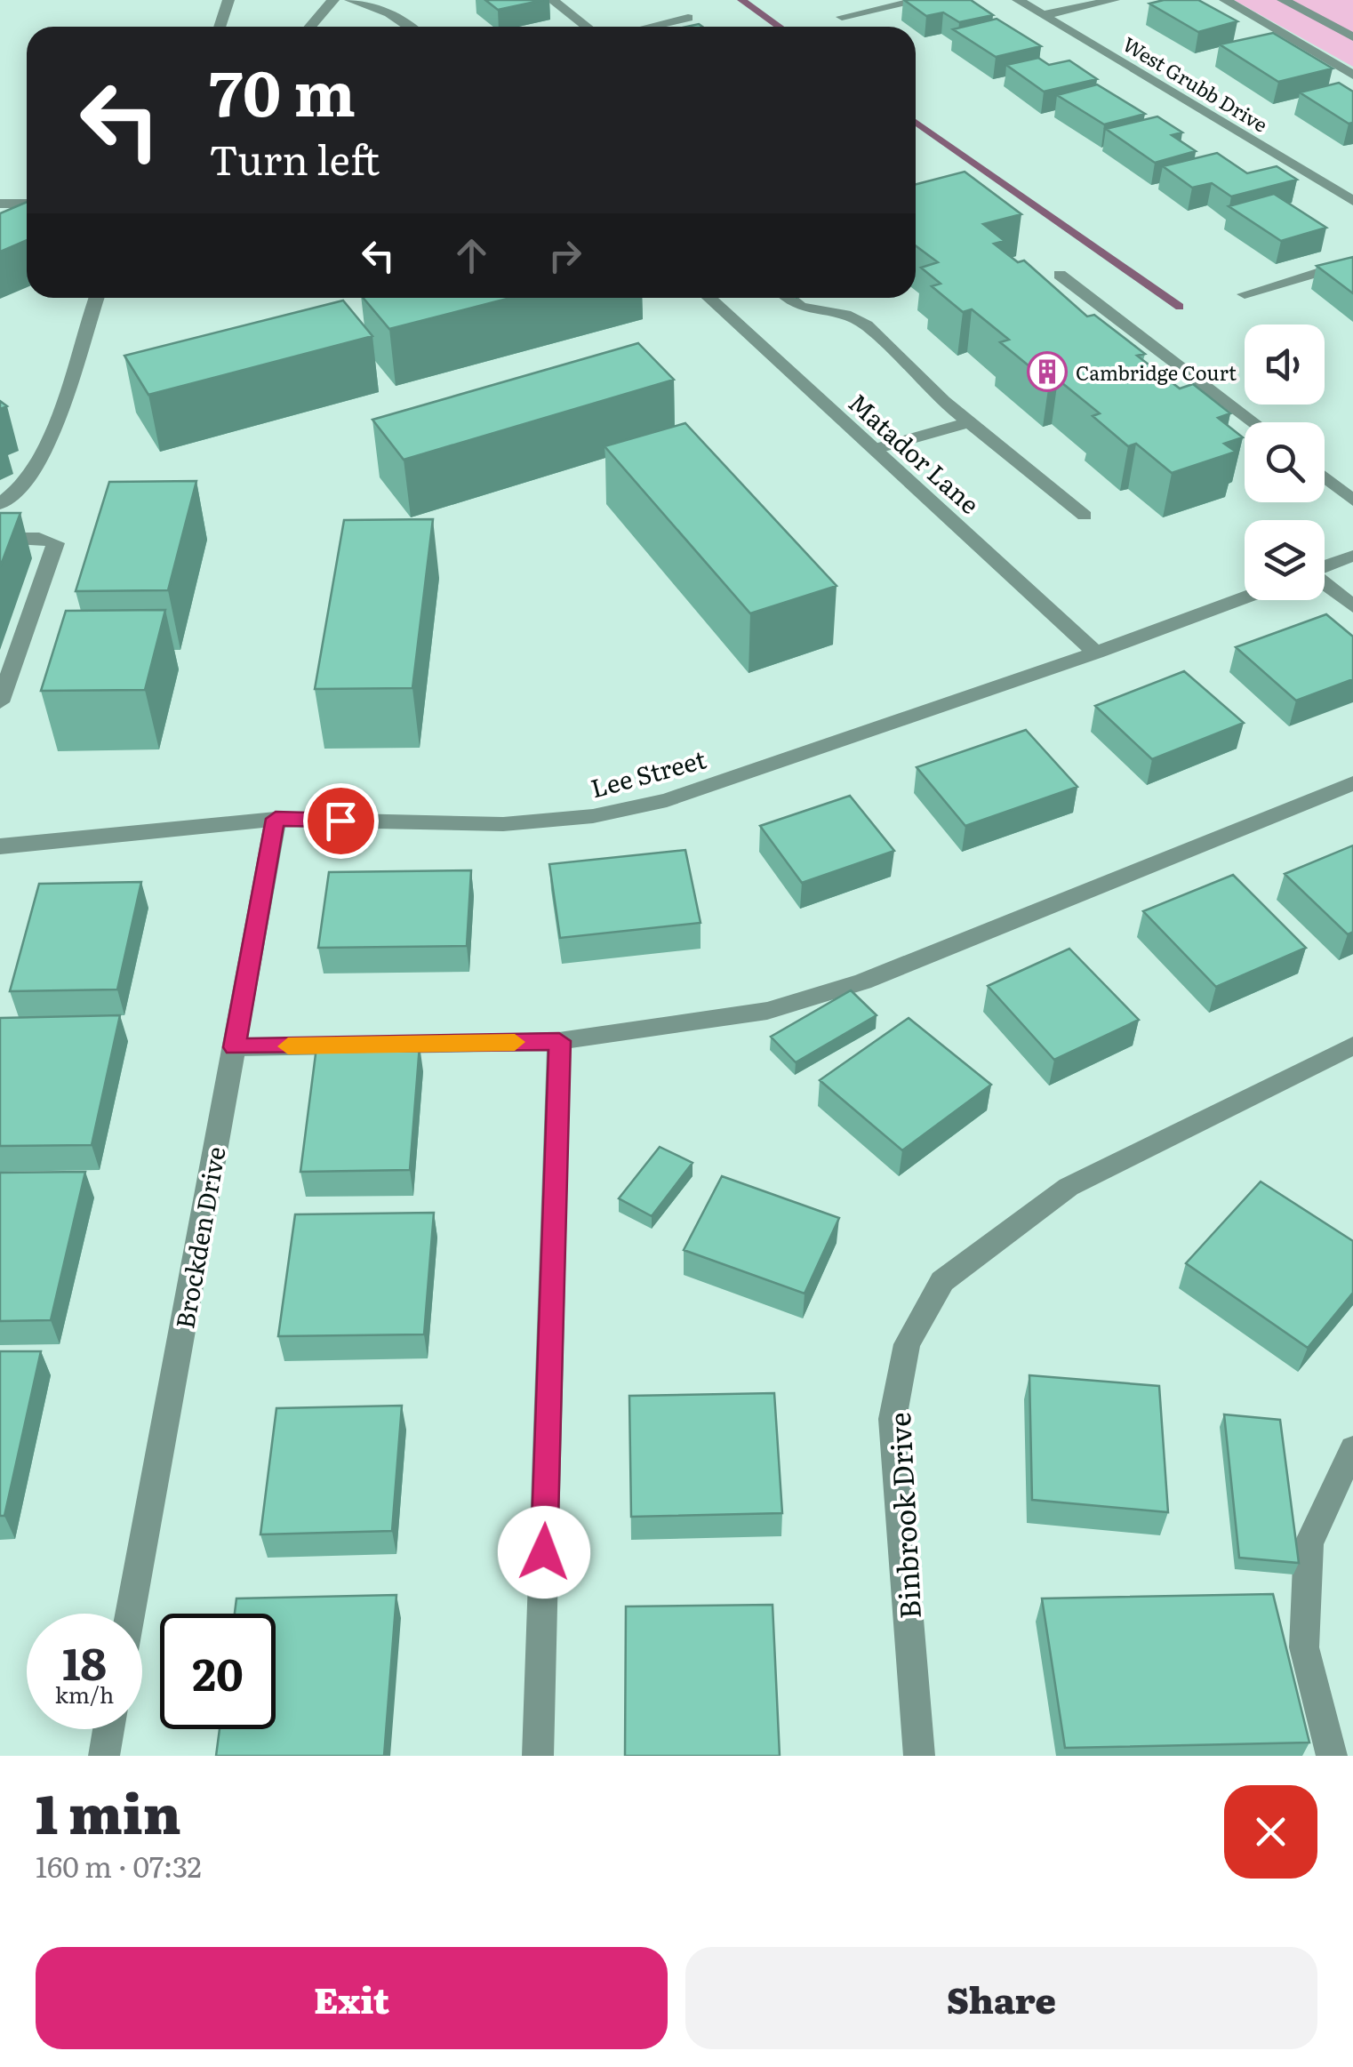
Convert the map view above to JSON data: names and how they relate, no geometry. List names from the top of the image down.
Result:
{
  "streets": {
    "street": [
      "West Grubb Drive",
      "Matador Lane",
      "Lee Street",
      "Brockden Drive",
      "Binbrook Drive"
    ]
  },
  "crossings": [
    ["Matador Lane", "Lee Street"],
    ["Lee Street", "Brockden Drive"]
  ],
  "places": {
    "building": ["Cambridge Court"]
  },
  "page": {
    "turn": ["70 m", "Turn left"],
    "speed": "18 km/h",
    "limit": "20",
    "heading": ["1 min", "160 m · 07:32"],
    "buttons": ["Exit", "Share"]
  }
}
